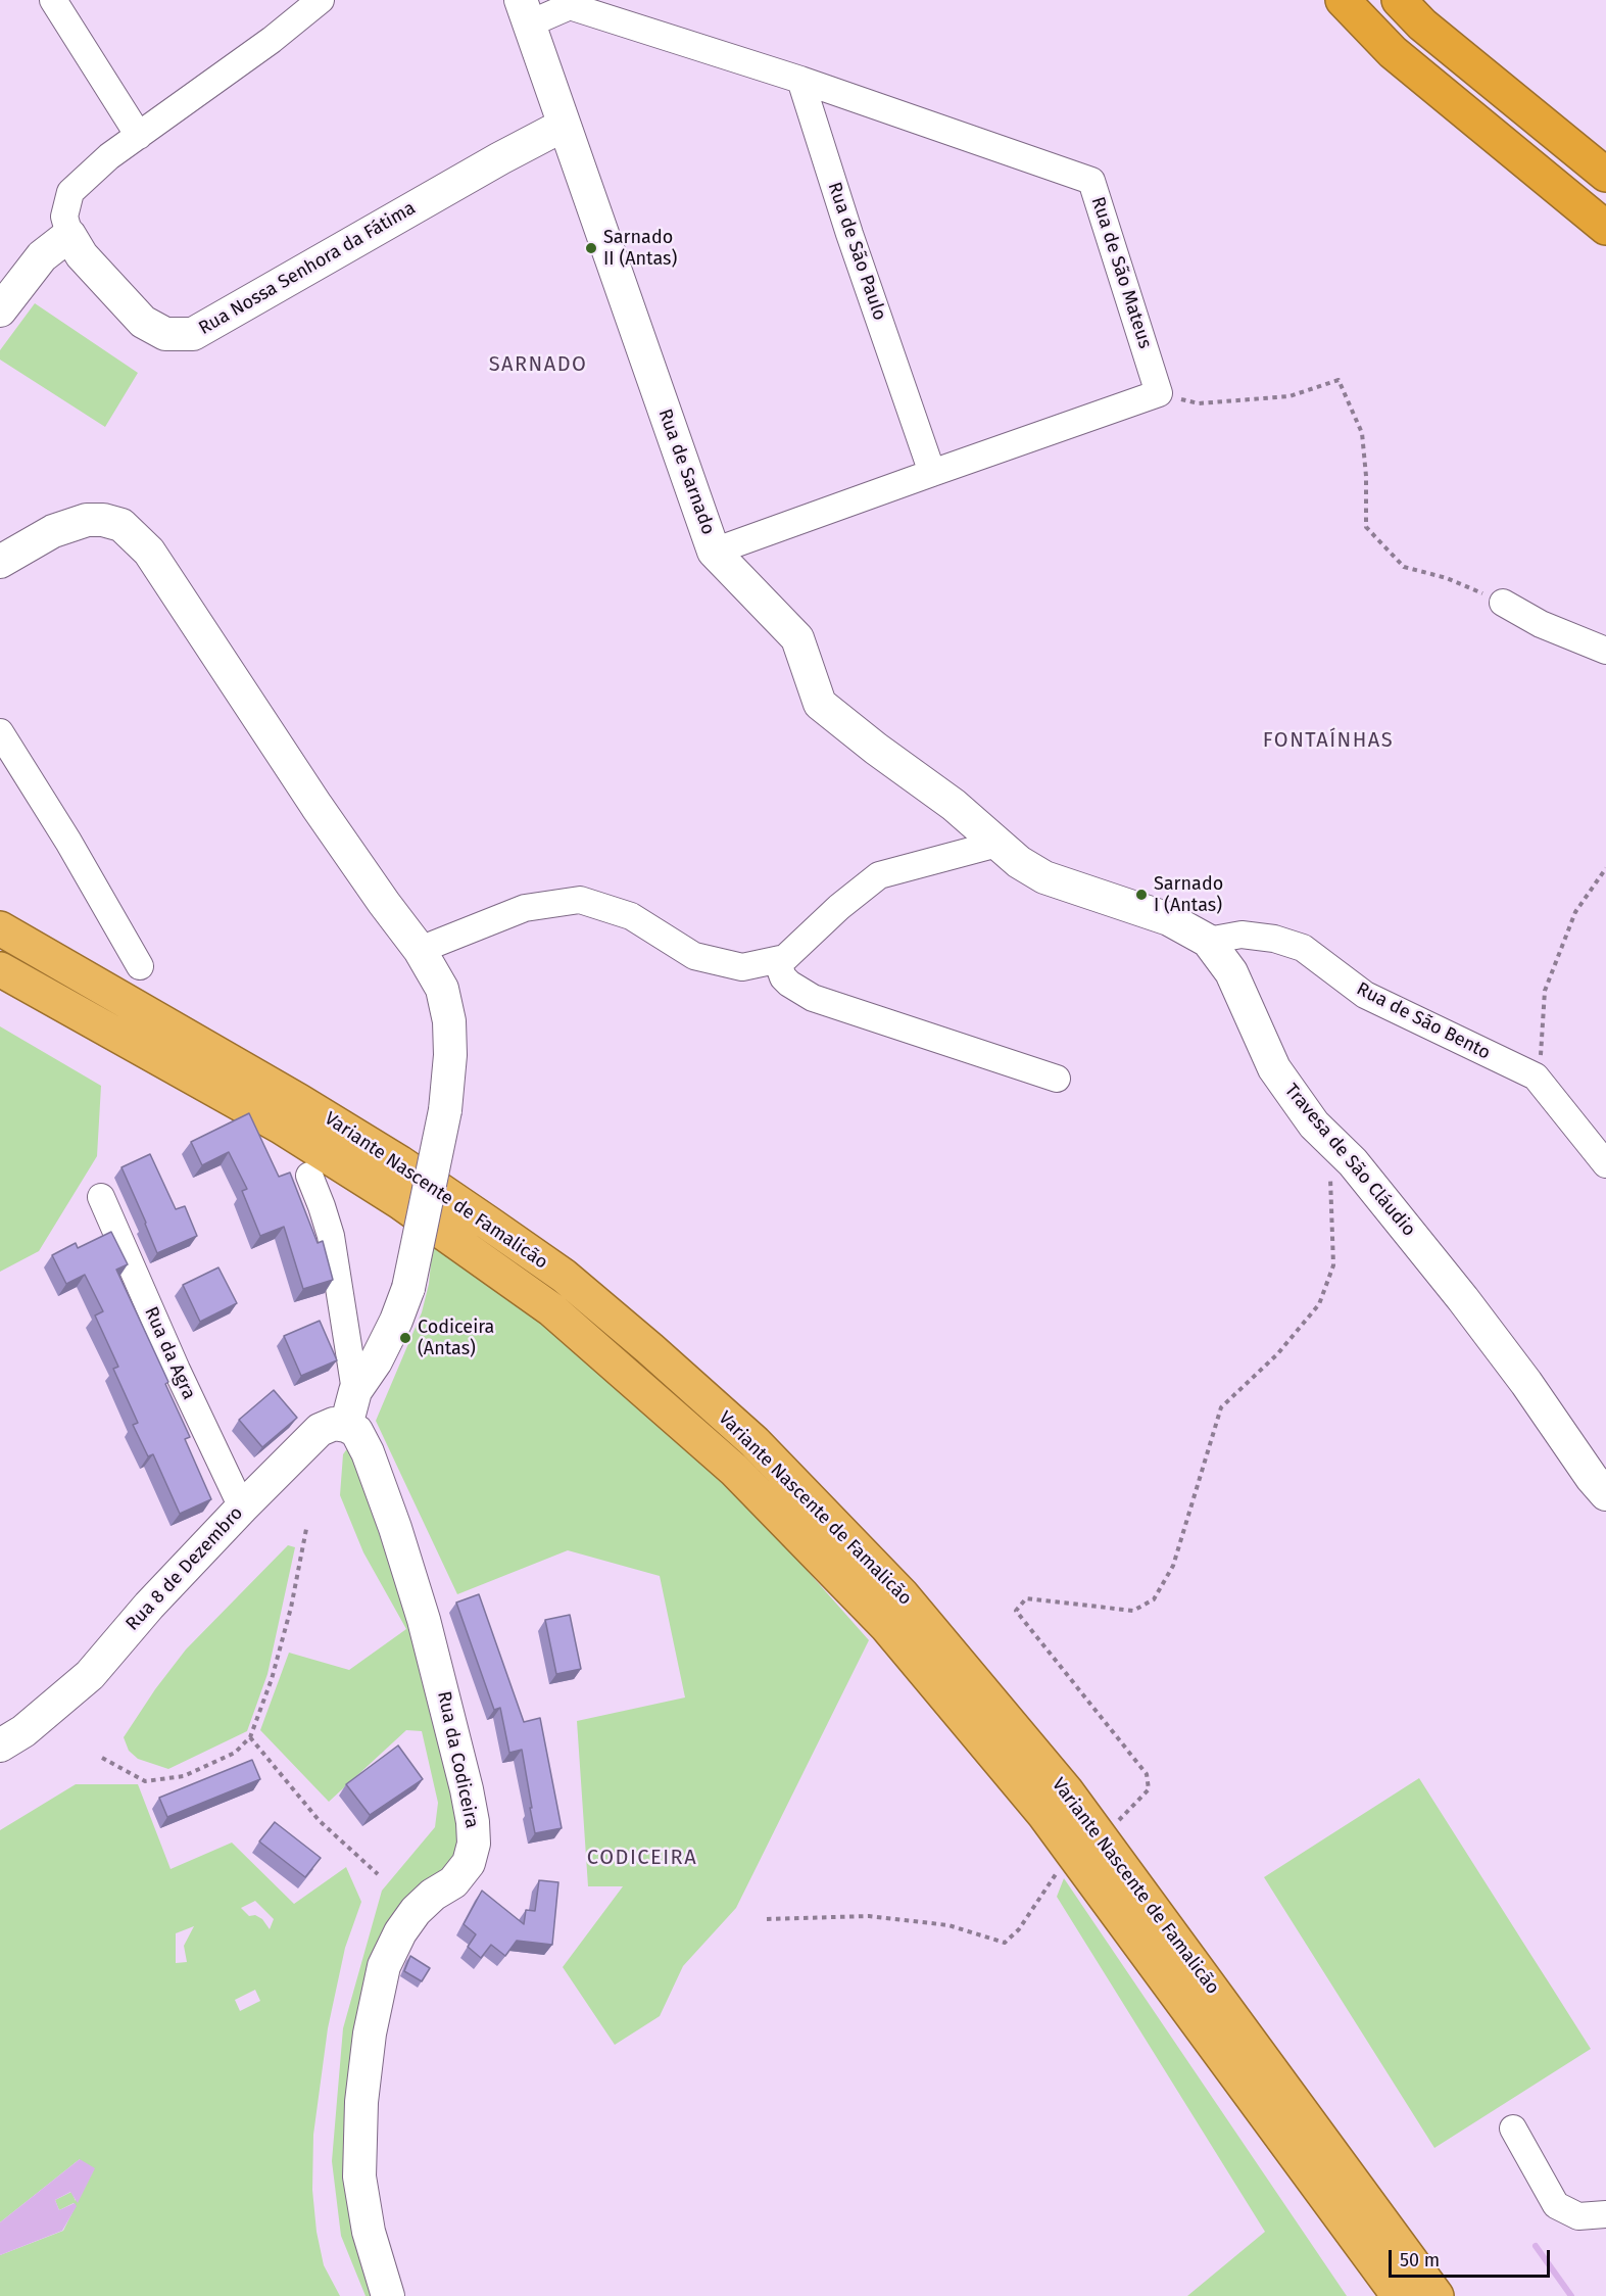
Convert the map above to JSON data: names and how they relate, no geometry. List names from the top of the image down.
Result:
{
  "streets": {
    "highway": ["Variante Nascente de Famalicão"],
    "street": [
      "Rua de São Paulo",
      "Rua Nossa Senhora da Fátima",
      "Rua de São Mateus",
      "Rua de Sarnado",
      "Rua de São Bento",
      "Travesa de São Cláudio",
      "Rua da Agra",
      "Rua 8 de Dezembro",
      "Rua da Codiceira"
    ]
  },
  "crossings": [
    ["Rua de São Paulo", "Rua de São Mateus"],
    ["Rua Nossa Senhora da Fátima", "Rua de Sarnado"],
    ["Rua de Sarnado", "Travesa de São Cláudio"],
    ["Rua de São Bento", "Travesa de São Cláudio"],
    ["Rua da Agra", "Rua 8 de Dezembro"],
    ["Rua 8 de Dezembro", "Rua da Codiceira"]
  ],
  "districts": ["SARNADO", "FONTAÍNHAS", "CODICEIRA"],
  "places": ["Sarnado II (Antas)", "Sarnado I (Antas)", "Codiceira (Antas)"],
  "scale_bar": "50 m"
}
